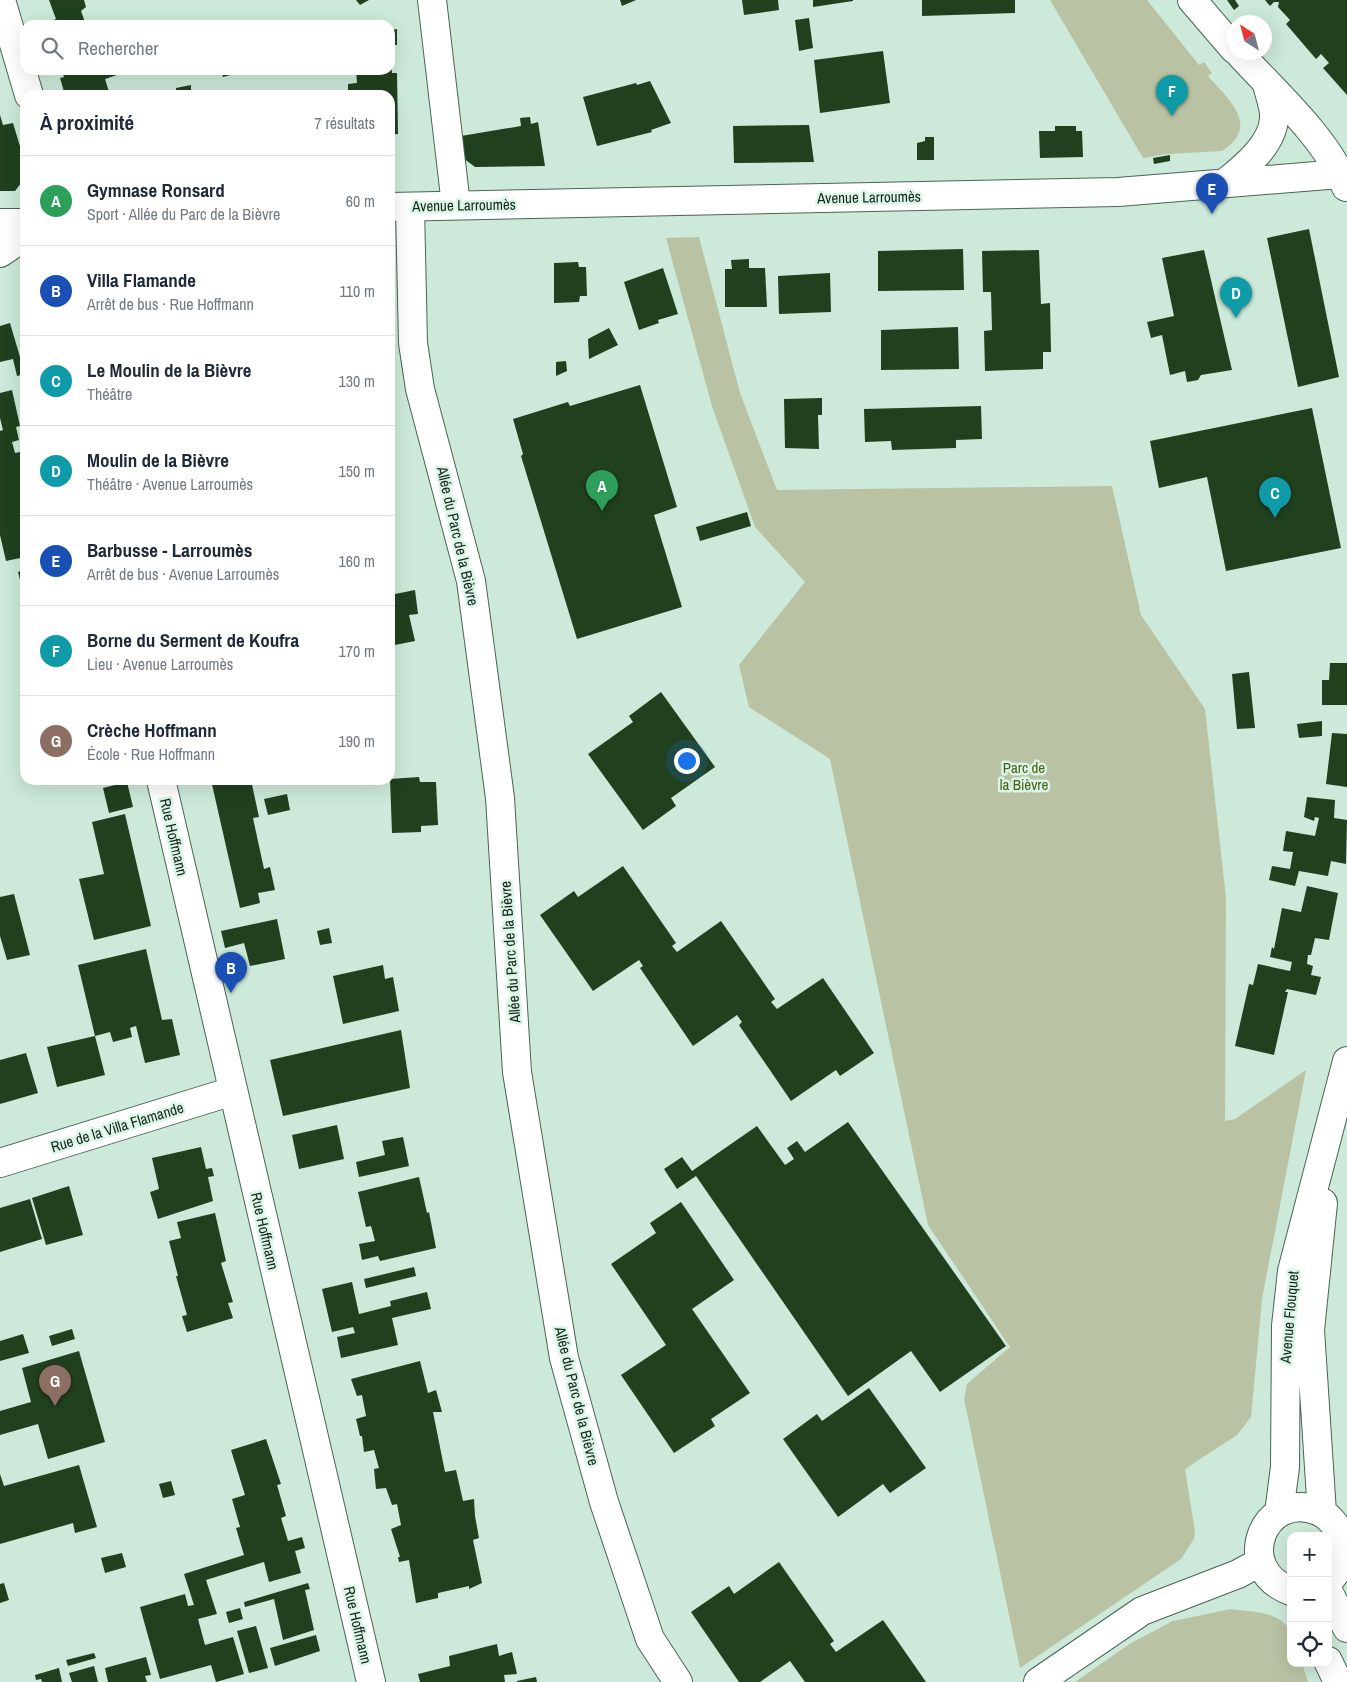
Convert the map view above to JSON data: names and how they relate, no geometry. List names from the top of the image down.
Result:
{
  "streets": {
    "street": [
      "Avenue Larroumès",
      "Allée du Parc de la Bièvre",
      "Rue Hoffmann",
      "Rue de la Villa Flamande",
      "Avenue Flouquet"
    ]
  },
  "crossings": [
    ["Avenue Larroumès", "Allée du Parc de la Bièvre"],
    ["Rue Hoffmann", "Rue de la Villa Flamande"]
  ],
  "parks": ["Parc de la Bièvre"],
  "north": "top left",
  "page": {
    "search": "Rechercher",
    "pins": [
      "F",
      "E",
      "D",
      "A",
      "C",
      "B",
      "G"
    ],
    "heading": ["À proximité", "7 résultats"],
    "list": [
      {
        "mark": "A",
        "name": "Gymnase Ronsard",
        "note": "Sport · Allée du Parc de la Bièvre",
        "value": "60 m"
      },
      {
        "mark": "B",
        "name": "Villa Flamande",
        "note": "Arrêt de bus · Rue Hoffmann",
        "value": "110 m"
      },
      {
        "mark": "C",
        "name": "Le Moulin de la Bièvre",
        "note": "Théâtre",
        "value": "130 m"
      },
      {
        "mark": "D",
        "name": "Moulin de la Bièvre",
        "note": "Théâtre · Avenue Larroumès",
        "value": "150 m"
      },
      {
        "mark": "E",
        "name": "Barbusse - Larroumès",
        "note": "Arrêt de bus · Avenue Larroumès",
        "value": "160 m"
      },
      {
        "mark": "F",
        "name": "Borne du Serment de Koufra",
        "note": "Lieu · Avenue Larroumès",
        "value": "170 m"
      },
      {
        "mark": "G",
        "name": "Crèche Hoffmann",
        "note": "École · Rue Hoffmann",
        "value": "190 m"
      }
    ],
    "map_buttons": ["+", "−"]
  }
}
